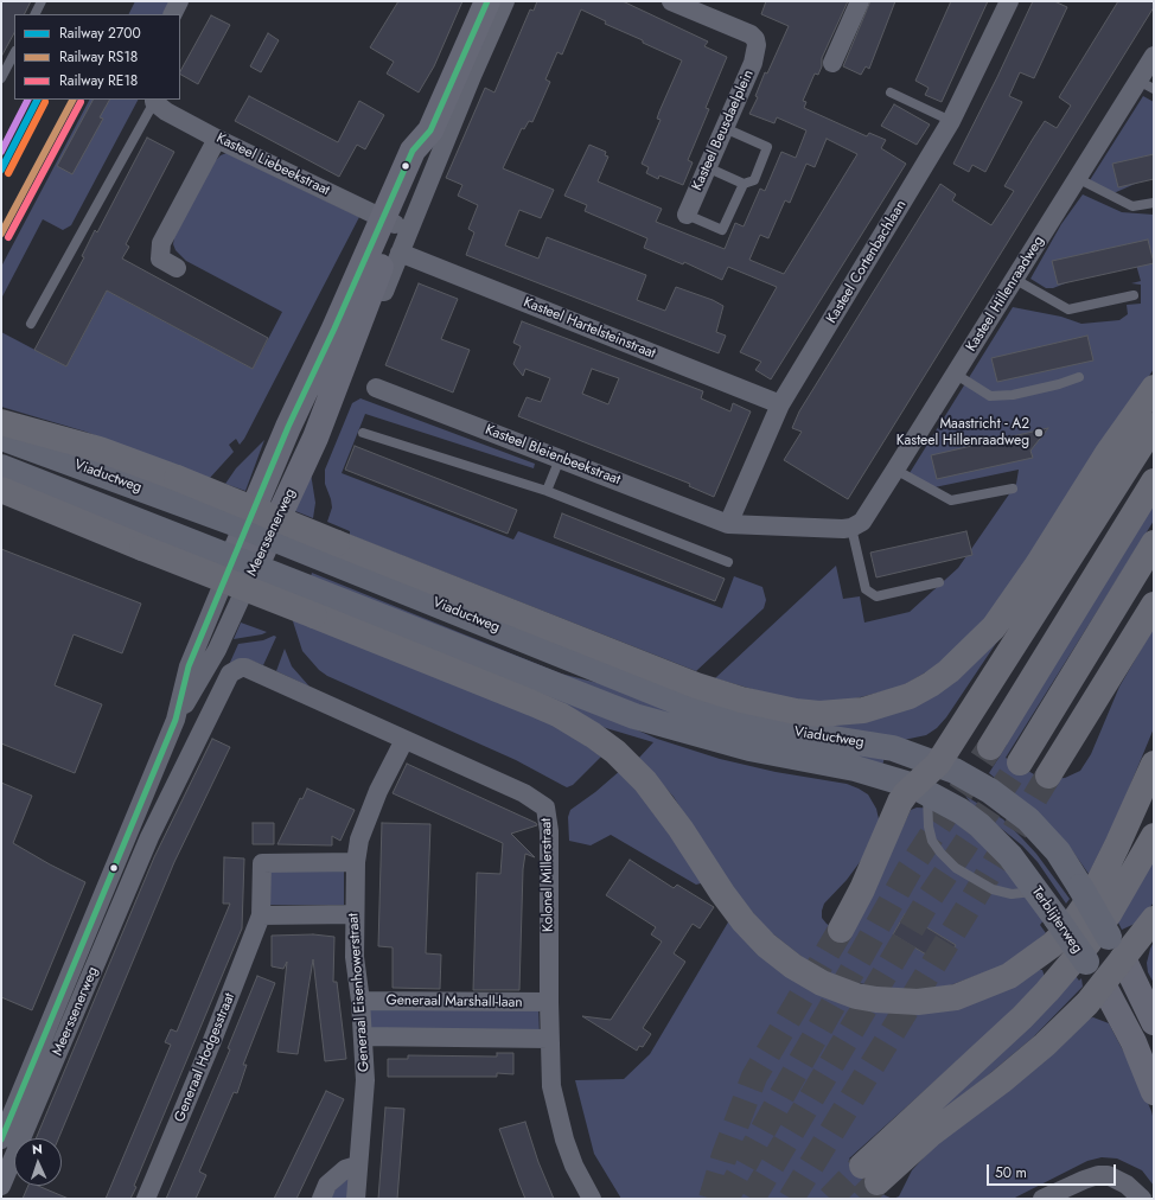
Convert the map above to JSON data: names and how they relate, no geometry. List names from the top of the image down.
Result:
{
  "streets": {
    "main road": ["Viaductweg", "Terblijterweg"],
    "street": [
      "Kasteel Beusdaelplein",
      "Kasteel Liebeekstraat",
      "Kasteel Cortenbachlaan",
      "Kasteel Hillenraadweg",
      "Kasteel Hartelsteinstraat",
      "Kasteel Bleienbeekstraat",
      "Meerssenerweg",
      "Kolonel Millerstraat",
      "Generaal Eisenhowerstraat",
      "Generaal Marshall-laan",
      "Generaal Hodgesstraat"
    ]
  },
  "crossings": [
    ["Kasteel Liebeekstraat", "Meerssenerweg"],
    ["Kasteel Cortenbachlaan", "Kasteel Hartelsteinstraat"],
    ["Kasteel Cortenbachlaan", "Kasteel Bleienbeekstraat"],
    ["Viaductweg", "Meerssenerweg"],
    ["Viaductweg", "Terblijterweg"],
    ["Meerssenerweg", "Kolonel Millerstraat"],
    ["Kolonel Millerstraat", "Generaal Eisenhowerstraat"],
    ["Kolonel Millerstraat", "Generaal Marshall-laan"],
    ["Generaal Eisenhowerstraat", "Generaal Marshall-laan"]
  ],
  "places": ["Maastricht - A2 Kasteel Hillenraadweg"],
  "lines": ["rail line 2700", "rail line RS18", "rail line RE18"],
  "legend": ["Railway 2700", "Railway RS18", "Railway RE18"],
  "scale_bar": "50 m",
  "north": "top"
}
